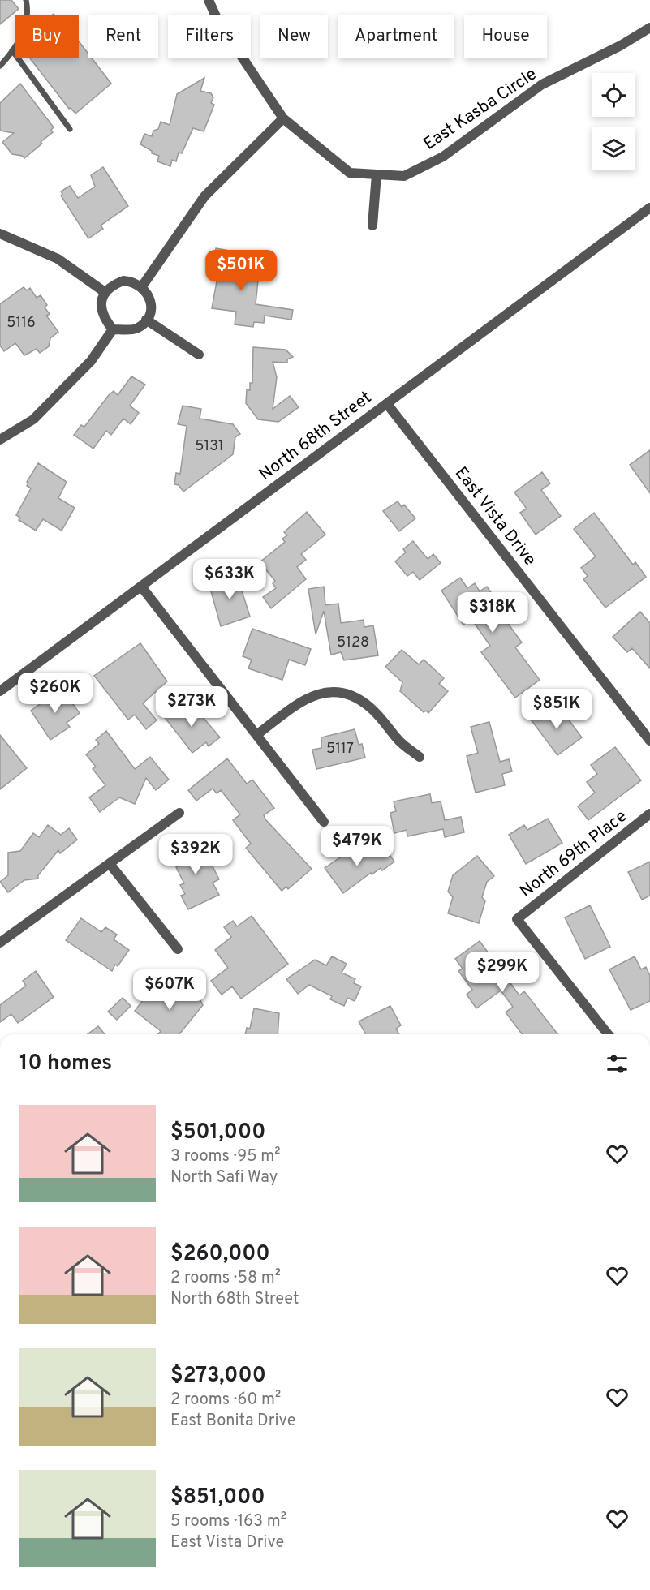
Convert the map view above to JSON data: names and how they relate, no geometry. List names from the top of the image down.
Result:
{
  "streets": {
    "street": [
      "East Kasba Circle",
      "North 68th Street",
      "East Vista Drive",
      "North 69th Place"
    ]
  },
  "crossings": [
    ["North 68th Street", "East Vista Drive"]
  ],
  "house_numbers": [
    "5116",
    "5131",
    "5128",
    "5117"
  ],
  "page": {
    "chip": [
      "Buy",
      "Rent",
      "Filters",
      "New",
      "Apartment",
      "House"
    ],
    "price": [
      "$501K",
      "$633K",
      "$318K",
      "$260K",
      "$273K",
      "$851K",
      "$479K",
      "$392K",
      "$299K",
      "$607K"
    ],
    "heading": "10 homes",
    "list": [
      {
        "name": "$501,000",
        "note": "3 rooms · 95 m² · North Safi Way"
      },
      {
        "name": "$260,000",
        "note": "2 rooms · 58 m² · North 68th Street"
      },
      {
        "name": "$273,000",
        "note": "2 rooms · 60 m² · East Bonita Drive"
      },
      {
        "name": "$851,000",
        "note": "5 rooms · 163 m² · East Vista Drive"
      }
    ]
  }
}
